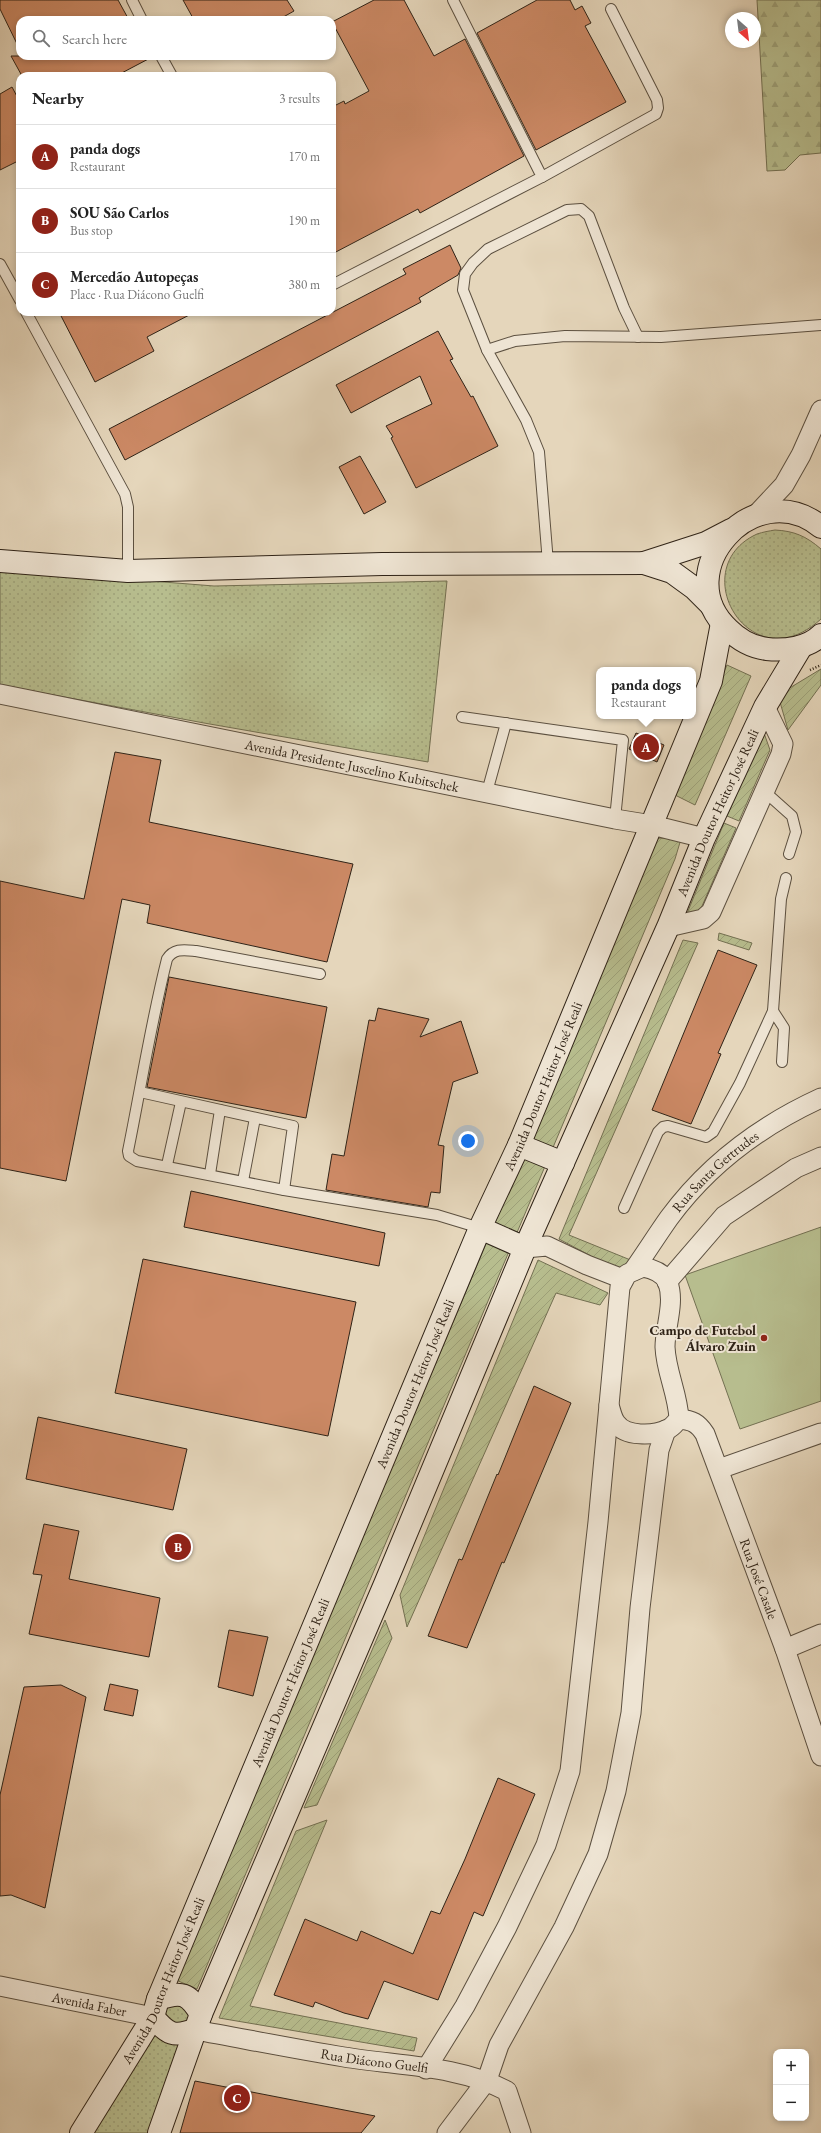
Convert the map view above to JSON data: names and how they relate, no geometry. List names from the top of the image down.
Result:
{
  "streets": {
    "main road": ["Avenida Doutor Heitor José Reali"],
    "street": [
      "Avenida Presidente Juscelino Kubitschek",
      "Rua Santa Gertrudes",
      "Rua José Casale",
      "Avenida Faber",
      "Rua Diácono Guelfi"
    ]
  },
  "crossings": [
    ["Avenida Presidente Juscelino Kubitschek", "Avenida Doutor Heitor José Reali"],
    ["Avenida Doutor Heitor José Reali", "Avenida Faber"],
    ["Avenida Doutor Heitor José Reali", "Rua Diácono Guelfi"],
    ["Avenida Faber", "Rua Diácono Guelfi"]
  ],
  "places": ["Campo de Futebol Álvaro Zuin"],
  "north": "bottom right",
  "page": {
    "search": "Search here",
    "heading": ["Nearby", "3 results"],
    "list": [
      {
        "mark": "A",
        "name": "panda dogs",
        "note": "Restaurant",
        "value": "170 m"
      },
      {
        "mark": "B",
        "name": "SOU São Carlos",
        "note": "Bus stop",
        "value": "190 m"
      },
      {
        "mark": "C",
        "name": "Mercedão Autopeças",
        "note": "Place · Rua Diácono Guelfi",
        "value": "380 m"
      }
    ],
    "popup": ["panda dogs", "Restaurant"],
    "pins": ["A", "B", "C"],
    "map_buttons": ["+", "−"]
  }
}
